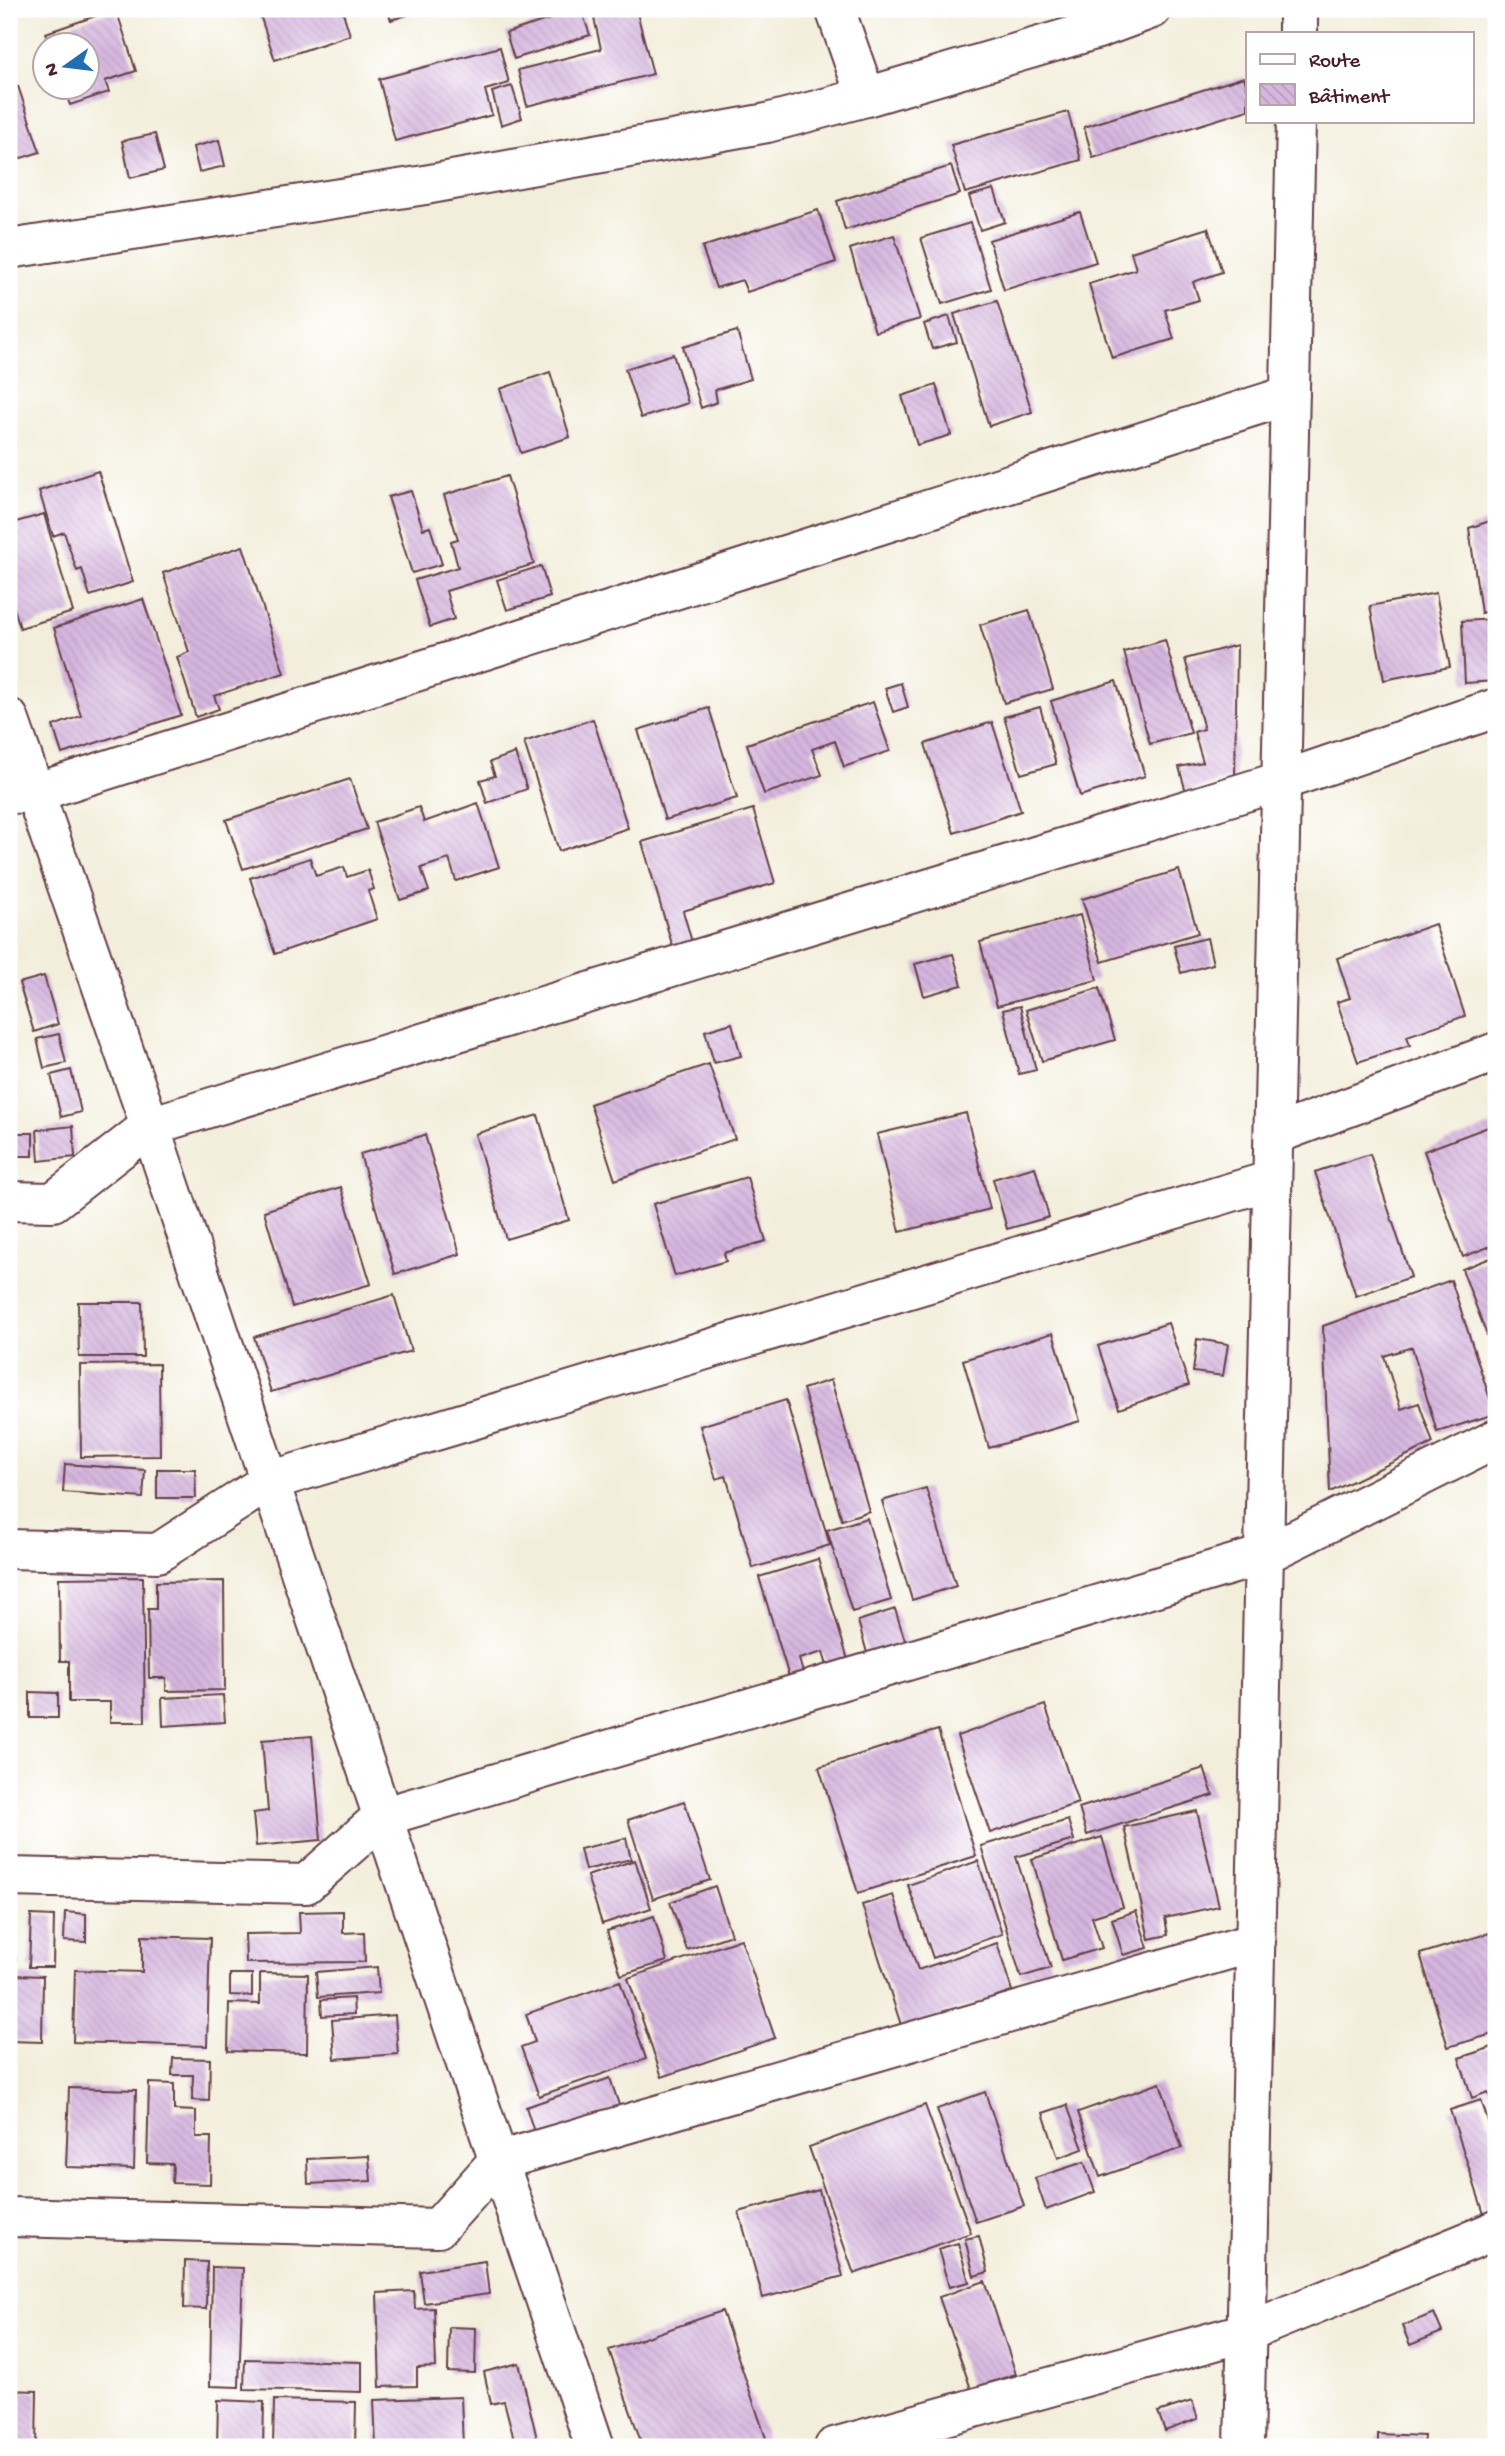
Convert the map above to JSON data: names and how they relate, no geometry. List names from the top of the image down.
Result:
{
  "legend": ["Route", "Bâtiment"],
  "north": "left"
}
